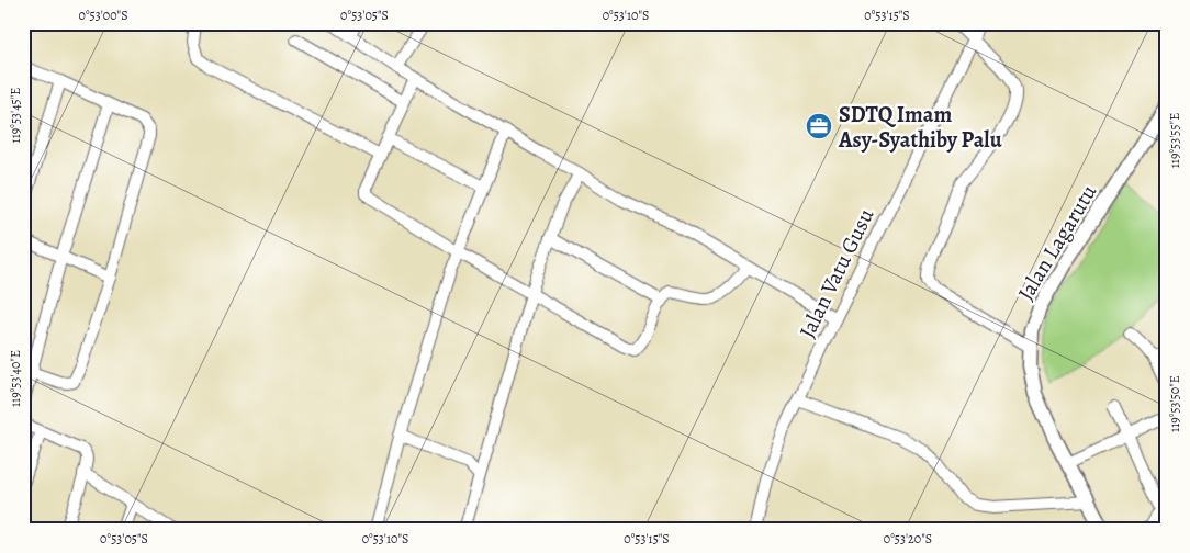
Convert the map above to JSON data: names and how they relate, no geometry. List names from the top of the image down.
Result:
{
  "streets": {
    "street": ["Jalan Lagarutu", "Jalan Vatu Gusu"]
  },
  "places": {
    "office": ["SDTQ Imam Asy-Syathiby Palu"]
  },
  "coordinates": [
    "0°53'00\"S",
    "0°53'05\"S",
    "0°53'10\"S",
    "0°53'15\"S",
    "119°53'45\"E",
    "119°53'55\"E",
    "119°53'40\"E",
    "119°53'50\"E",
    "0°53'20\"S"
  ]
}
